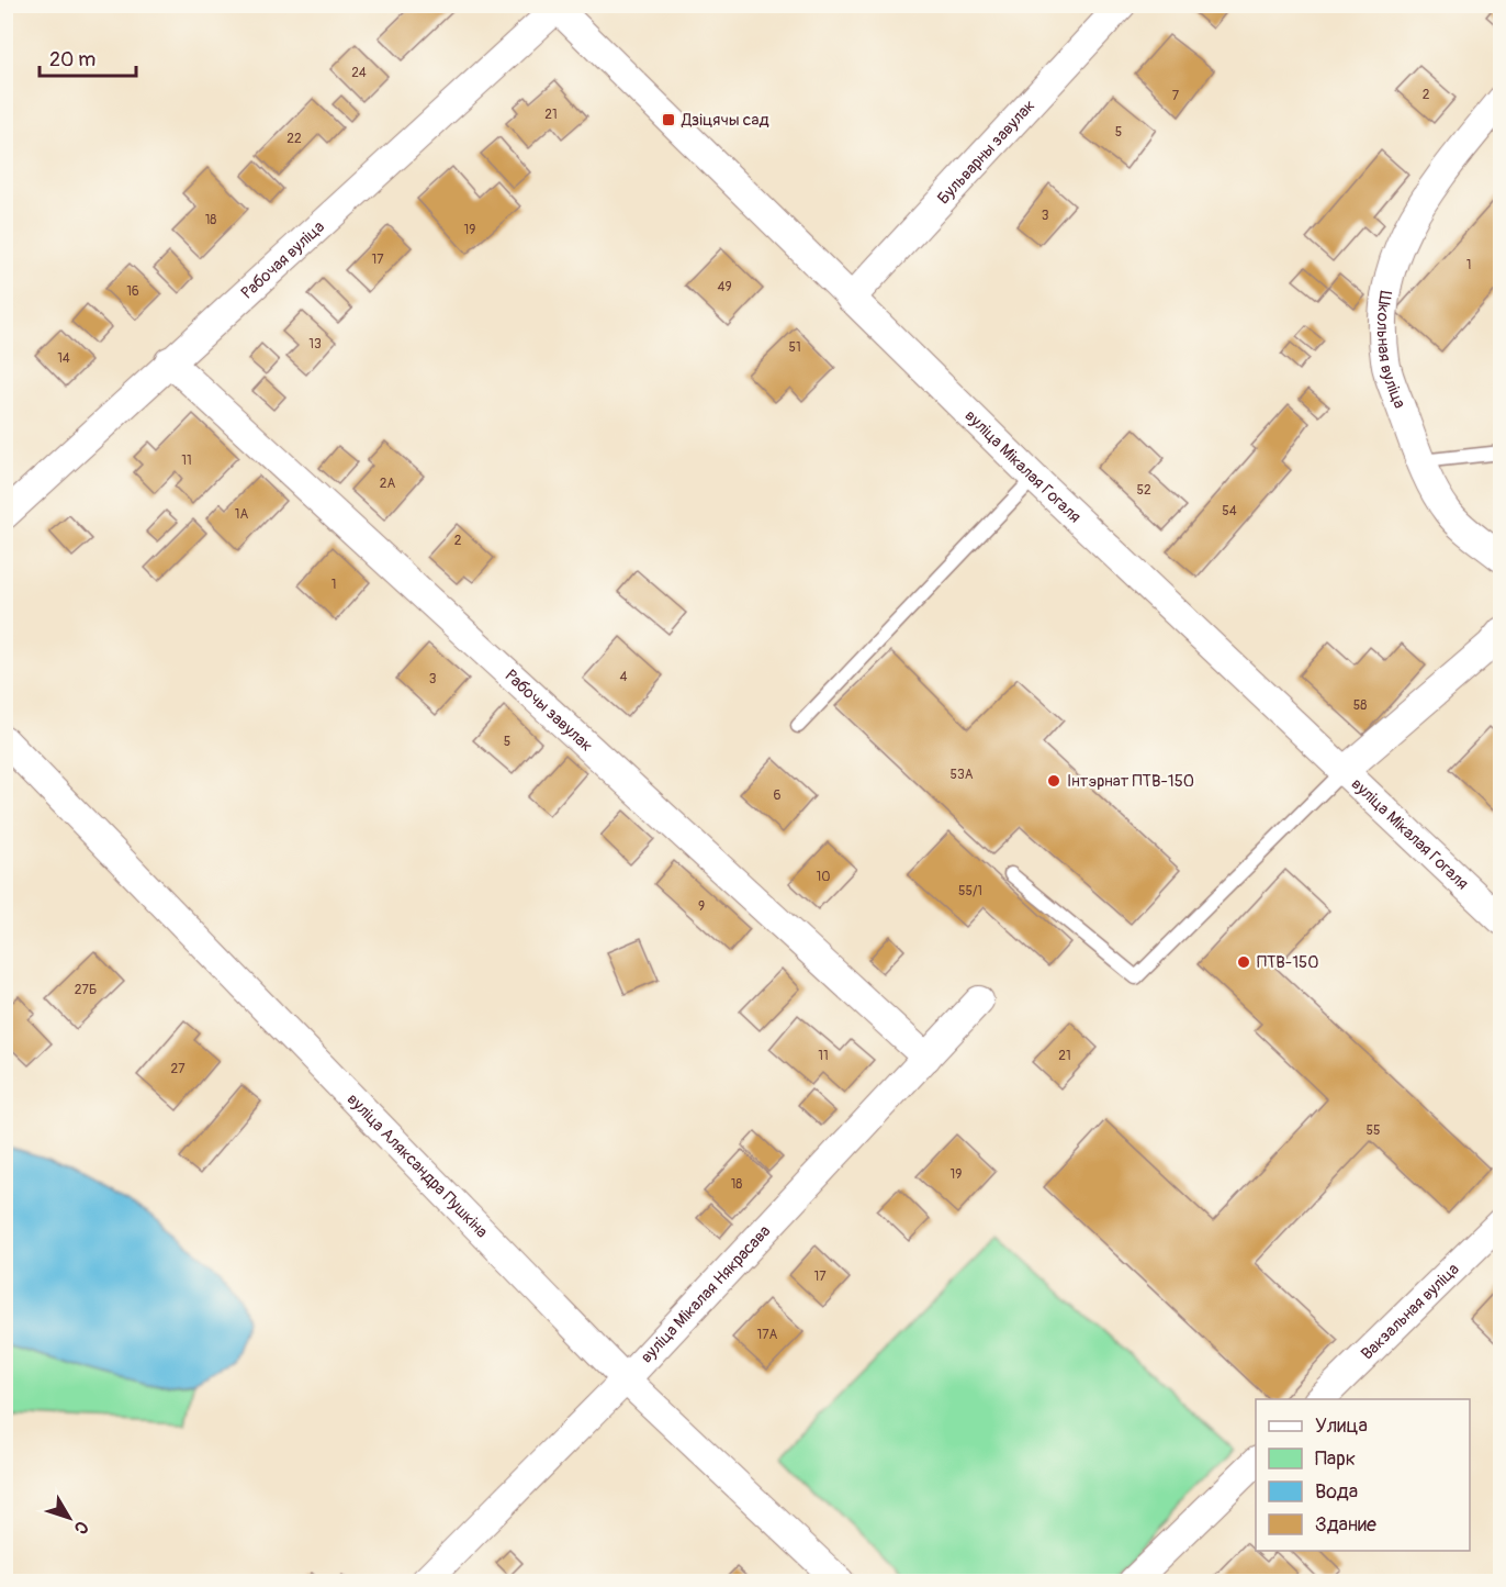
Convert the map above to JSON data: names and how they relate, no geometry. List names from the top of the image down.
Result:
{
  "streets": {
    "street": [
      "Бульварны завулак",
      "Рабочая вуліца",
      "Школьная вуліца",
      "вуліца Мікалая Гогаля",
      "Рабочы завулак",
      "вуліца Аляксандра Пушкіна",
      "вуліца Мікалая Някрасава",
      "Вакзальная вуліца"
    ]
  },
  "crossings": [
    ["Бульварны завулак", "вуліца Мікалая Гогаля"],
    ["Рабочая вуліца", "вуліца Мікалая Гогаля"],
    ["Рабочая вуліца", "Рабочы завулак"],
    ["Рабочы завулак", "вуліца Мікалая Някрасава"],
    ["вуліца Аляксандра Пушкіна", "вуліца Мікалая Някрасава"]
  ],
  "places": {
    "transit": ["Дзіцячы сад"],
    "other": ["Інтэрнат ПТВ-150", "ПТВ-150"]
  },
  "house_numbers": [
    "24",
    "2",
    "7",
    "21",
    "5",
    "22",
    "3",
    "18",
    "19",
    "17",
    "1",
    "49",
    "16",
    "13",
    "51",
    "14",
    "11",
    "2А",
    "52",
    "54",
    "1А",
    "2",
    "1",
    "4",
    "3",
    "58",
    "5",
    "53А",
    "6",
    "10",
    "55/1",
    "9",
    "27Б",
    "11",
    "21",
    "27",
    "55",
    "19",
    "18",
    "17",
    "17А"
  ],
  "legend": [
    "Улица",
    "Парк",
    "Вода",
    "Здание"
  ],
  "scale_bar": "20 m",
  "north": "bottom right"
}
